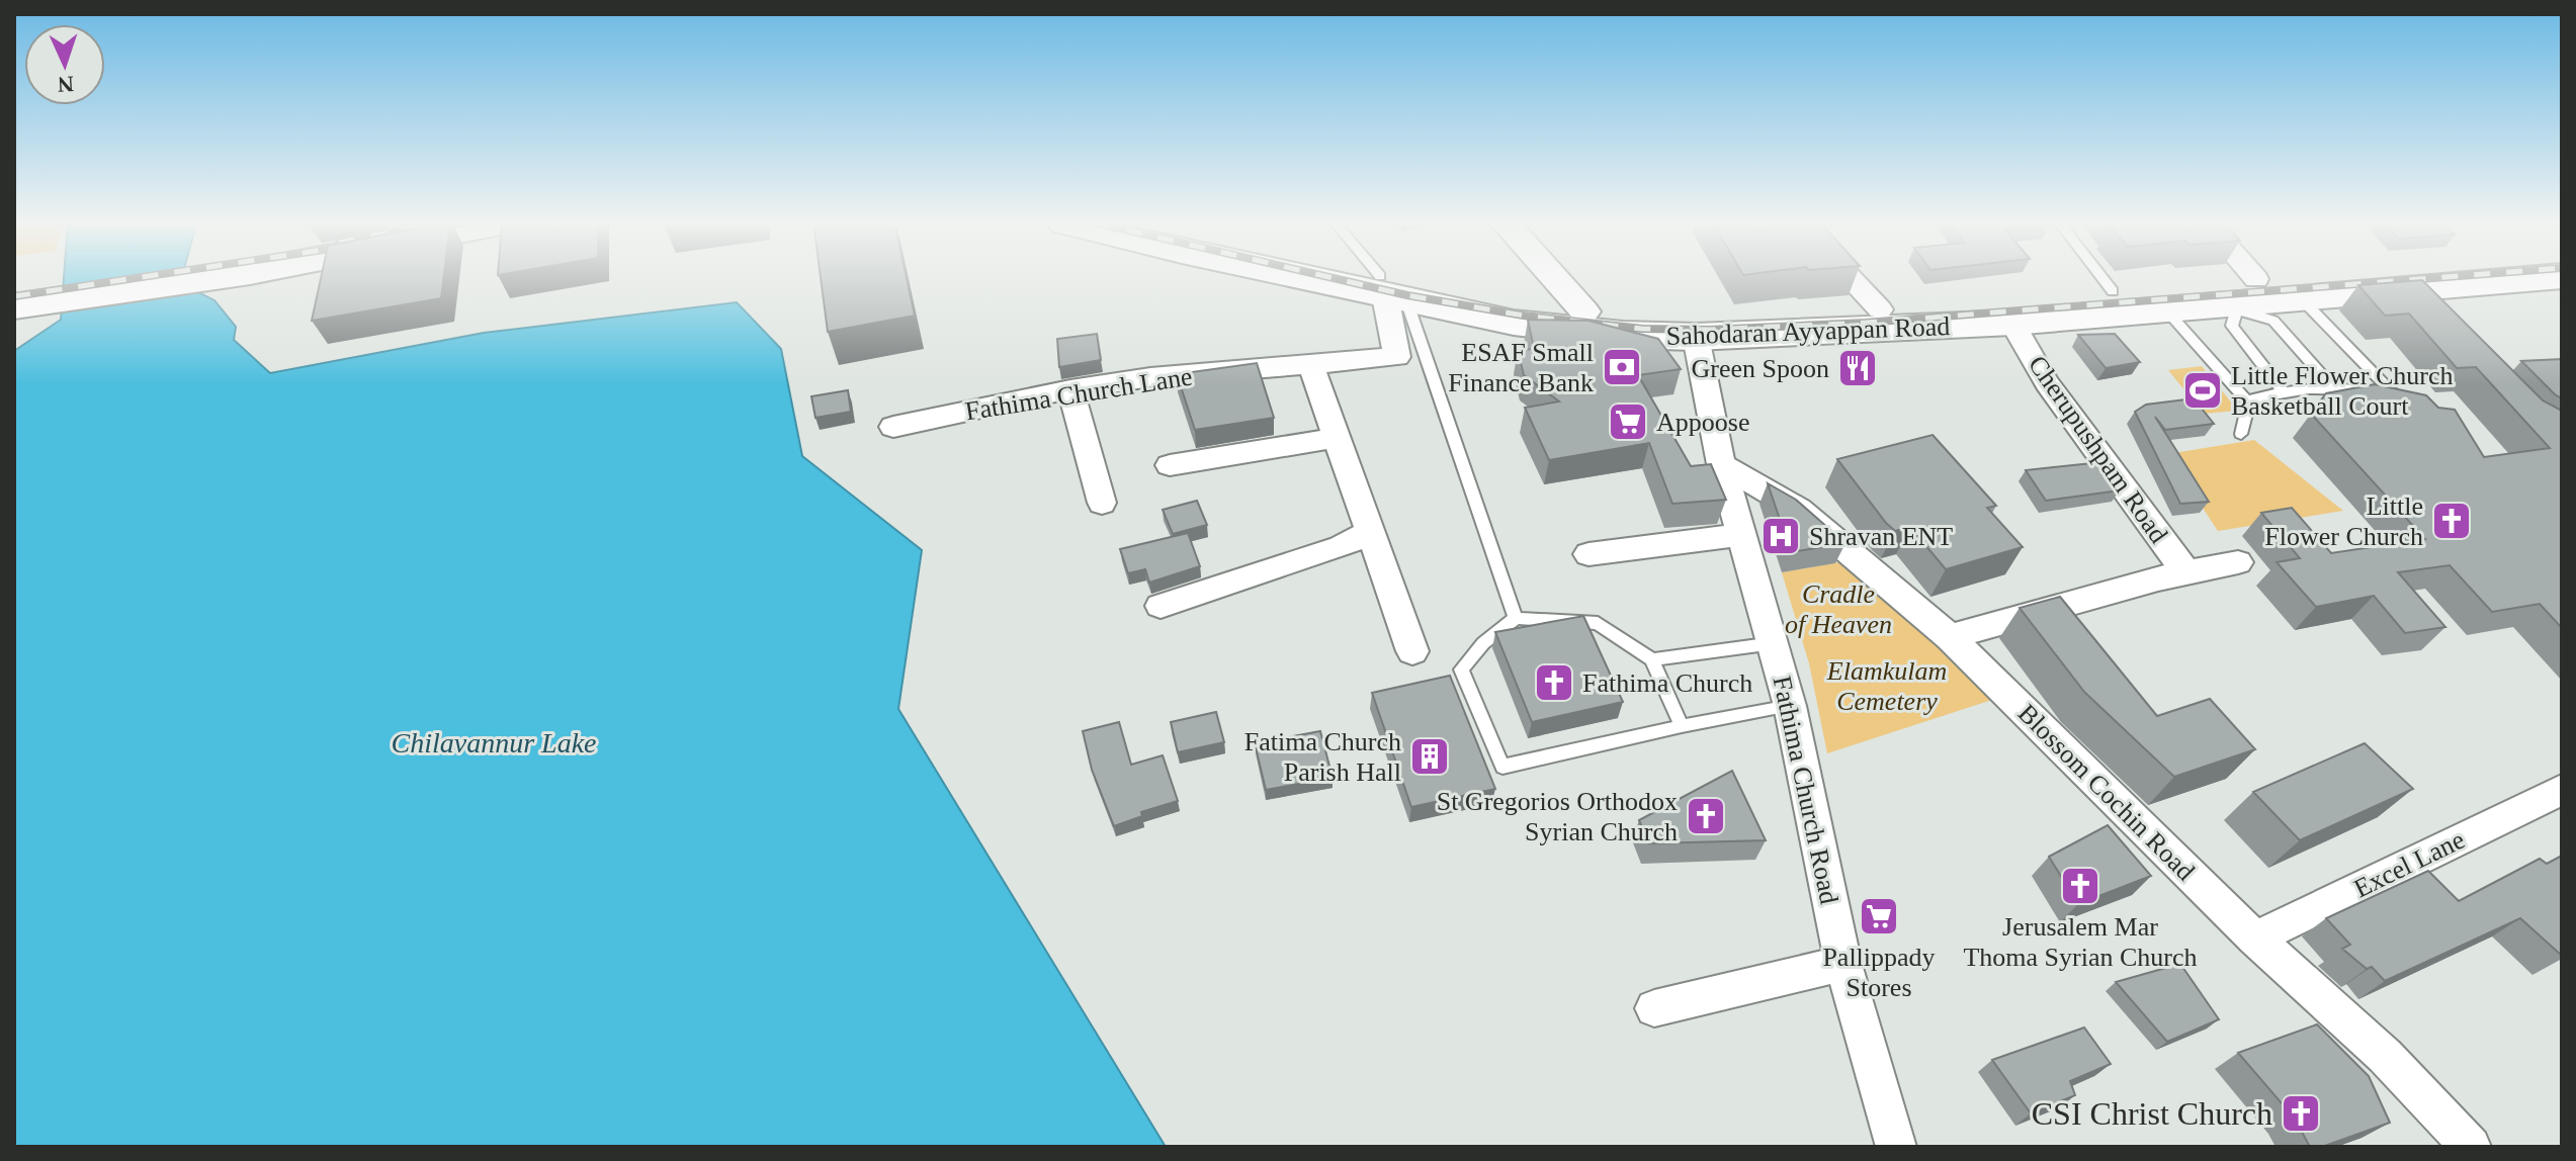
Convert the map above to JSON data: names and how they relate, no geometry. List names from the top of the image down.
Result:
{
  "streets": {
    "main road": ["Sahodaran Ayyappan Road"],
    "street": [
      "Fathima Church Lane",
      "Cherupushpam Road",
      "Fathima Church Road",
      "Blossom Cochin Road",
      "Excel Lane"
    ]
  },
  "crossings": [
    ["Sahodaran Ayyappan Road", "Fathima Church Lane"],
    ["Sahodaran Ayyappan Road", "Cherupushpam Road"],
    ["Sahodaran Ayyappan Road", "Fathima Church Road"],
    ["Cherupushpam Road", "Blossom Cochin Road"],
    ["Fathima Church Road", "Blossom Cochin Road"],
    ["Blossom Cochin Road", "Excel Lane"]
  ],
  "water": ["Chilavannur Lake"],
  "parks": ["Cradle of Heaven", "Elamkulam Cemetery"],
  "places": {
    "bank": ["ESAF Small Finance Bank"],
    "restaurant": ["Green Spoon"],
    "sports": ["Little Flower Church Basketball Court"],
    "supermarket": ["Appoose", "Pallippady Stores"],
    "church": [
      "Little Flower Church",
      "Fathima Church",
      "St Gregorios Orthodox Syrian Church",
      "Jerusalem Mar Thoma Syrian Church",
      "CSI Christ Church"
    ],
    "hospital": ["Shravan ENT"],
    "building": ["Fatima Church Parish Hall"]
  },
  "north": "bottom"
}
